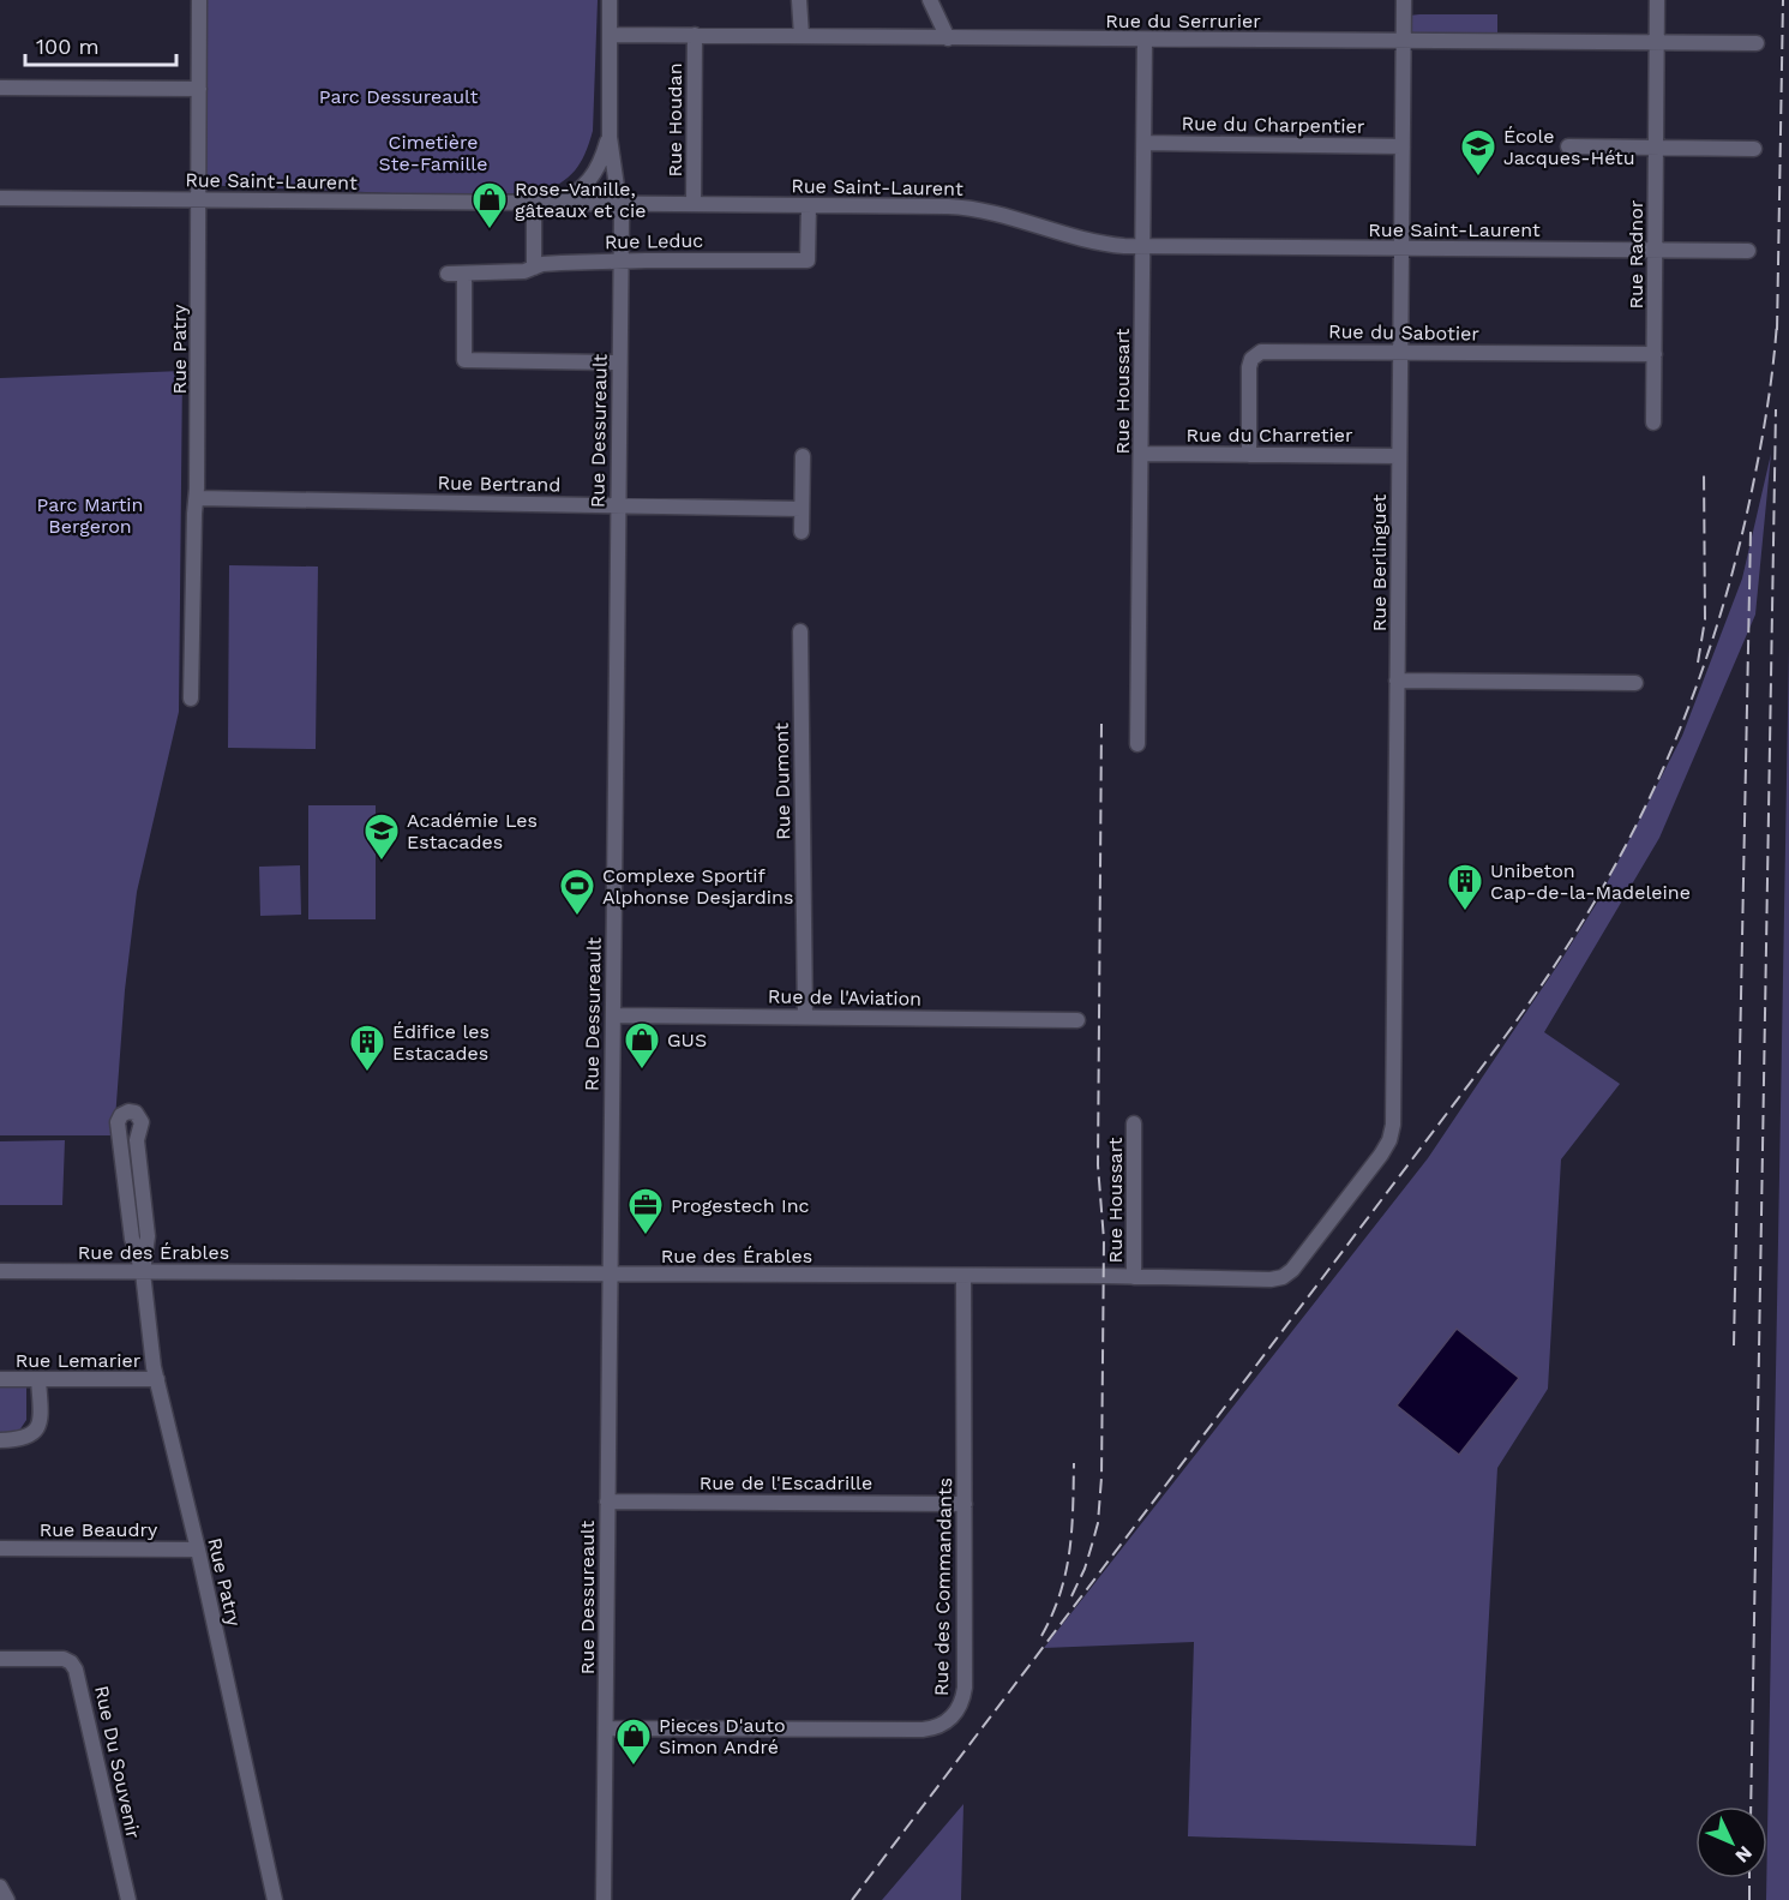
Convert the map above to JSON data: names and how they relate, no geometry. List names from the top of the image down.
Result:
{
  "streets": {
    "street": [
      "Rue du Serrurier",
      "Rue Houdan",
      "Rue du Charpentier",
      "Rue Saint-Laurent",
      "Rue Leduc",
      "Rue Radnor",
      "Rue du Sabotier",
      "Rue Patry",
      "Rue Houssart",
      "Rue Dessureault",
      "Rue du Charretier",
      "Rue Bertrand",
      "Rue Berlinguet",
      "Rue Dumont",
      "Rue de l'Aviation",
      "Rue des Érables",
      "Rue Lemarier",
      "Rue de l'Escadrille",
      "Rue Beaudry",
      "Rue des Commandants",
      "Rue Du Souvenir"
    ]
  },
  "crossings": [
    ["Rue du Serrurier", "Rue Houdan"],
    ["Rue du Serrurier", "Rue Radnor"],
    ["Rue du Serrurier", "Rue Houssart"],
    ["Rue du Serrurier", "Rue Dessureault"],
    ["Rue du Serrurier", "Rue Berlinguet"],
    ["Rue Houdan", "Rue Saint-Laurent"],
    ["Rue du Charpentier", "Rue Houssart"],
    ["Rue du Charpentier", "Rue Berlinguet"],
    ["Rue Saint-Laurent", "Rue Leduc"],
    ["Rue Saint-Laurent", "Rue Radnor"],
    ["Rue Saint-Laurent", "Rue Patry"],
    ["Rue Saint-Laurent", "Rue Houssart"],
    ["Rue Saint-Laurent", "Rue Dessureault"],
    ["Rue Saint-Laurent", "Rue Berlinguet"],
    ["Rue Leduc", "Rue Dessureault"],
    ["Rue Radnor", "Rue du Sabotier"],
    ["Rue du Sabotier", "Rue du Charretier"],
    ["Rue du Sabotier", "Rue Berlinguet"],
    ["Rue Patry", "Rue Bertrand"],
    ["Rue Patry", "Rue des Érables"],
    ["Rue Patry", "Rue Lemarier"],
    ["Rue Patry", "Rue Beaudry"],
    ["Rue Houssart", "Rue du Charretier"],
    ["Rue Houssart", "Rue des Érables"],
    ["Rue Dessureault", "Rue Bertrand"],
    ["Rue Dessureault", "Rue de l'Aviation"],
    ["Rue Dessureault", "Rue des Érables"],
    ["Rue Dessureault", "Rue de l'Escadrille"],
    ["Rue Dessureault", "Rue des Commandants"],
    ["Rue du Charretier", "Rue Berlinguet"],
    ["Rue Berlinguet", "Rue des Érables"],
    ["Rue Dumont", "Rue de l'Aviation"],
    ["Rue des Érables", "Rue des Commandants"],
    ["Rue de l'Escadrille", "Rue des Commandants"]
  ],
  "parks": ["Parc Dessureault", "Cimetière Ste-Famille", "Parc Martin Bergeron"],
  "places": {
    "school or university": ["École Jacques-Hétu", "Académie Les Estacades"],
    "shop": ["Rose-Vanille, gâteaux et cie", "GUS", "Pieces D'auto Simon André"],
    "building": ["Unibeton Cap-de-la-Madeleine", "Édifice les Estacades"],
    "sports": ["Complexe Sportif Alphonse Desjardins"],
    "office": ["Progestech Inc"]
  },
  "scale_bar": "100 m",
  "north": "bottom right"
}
